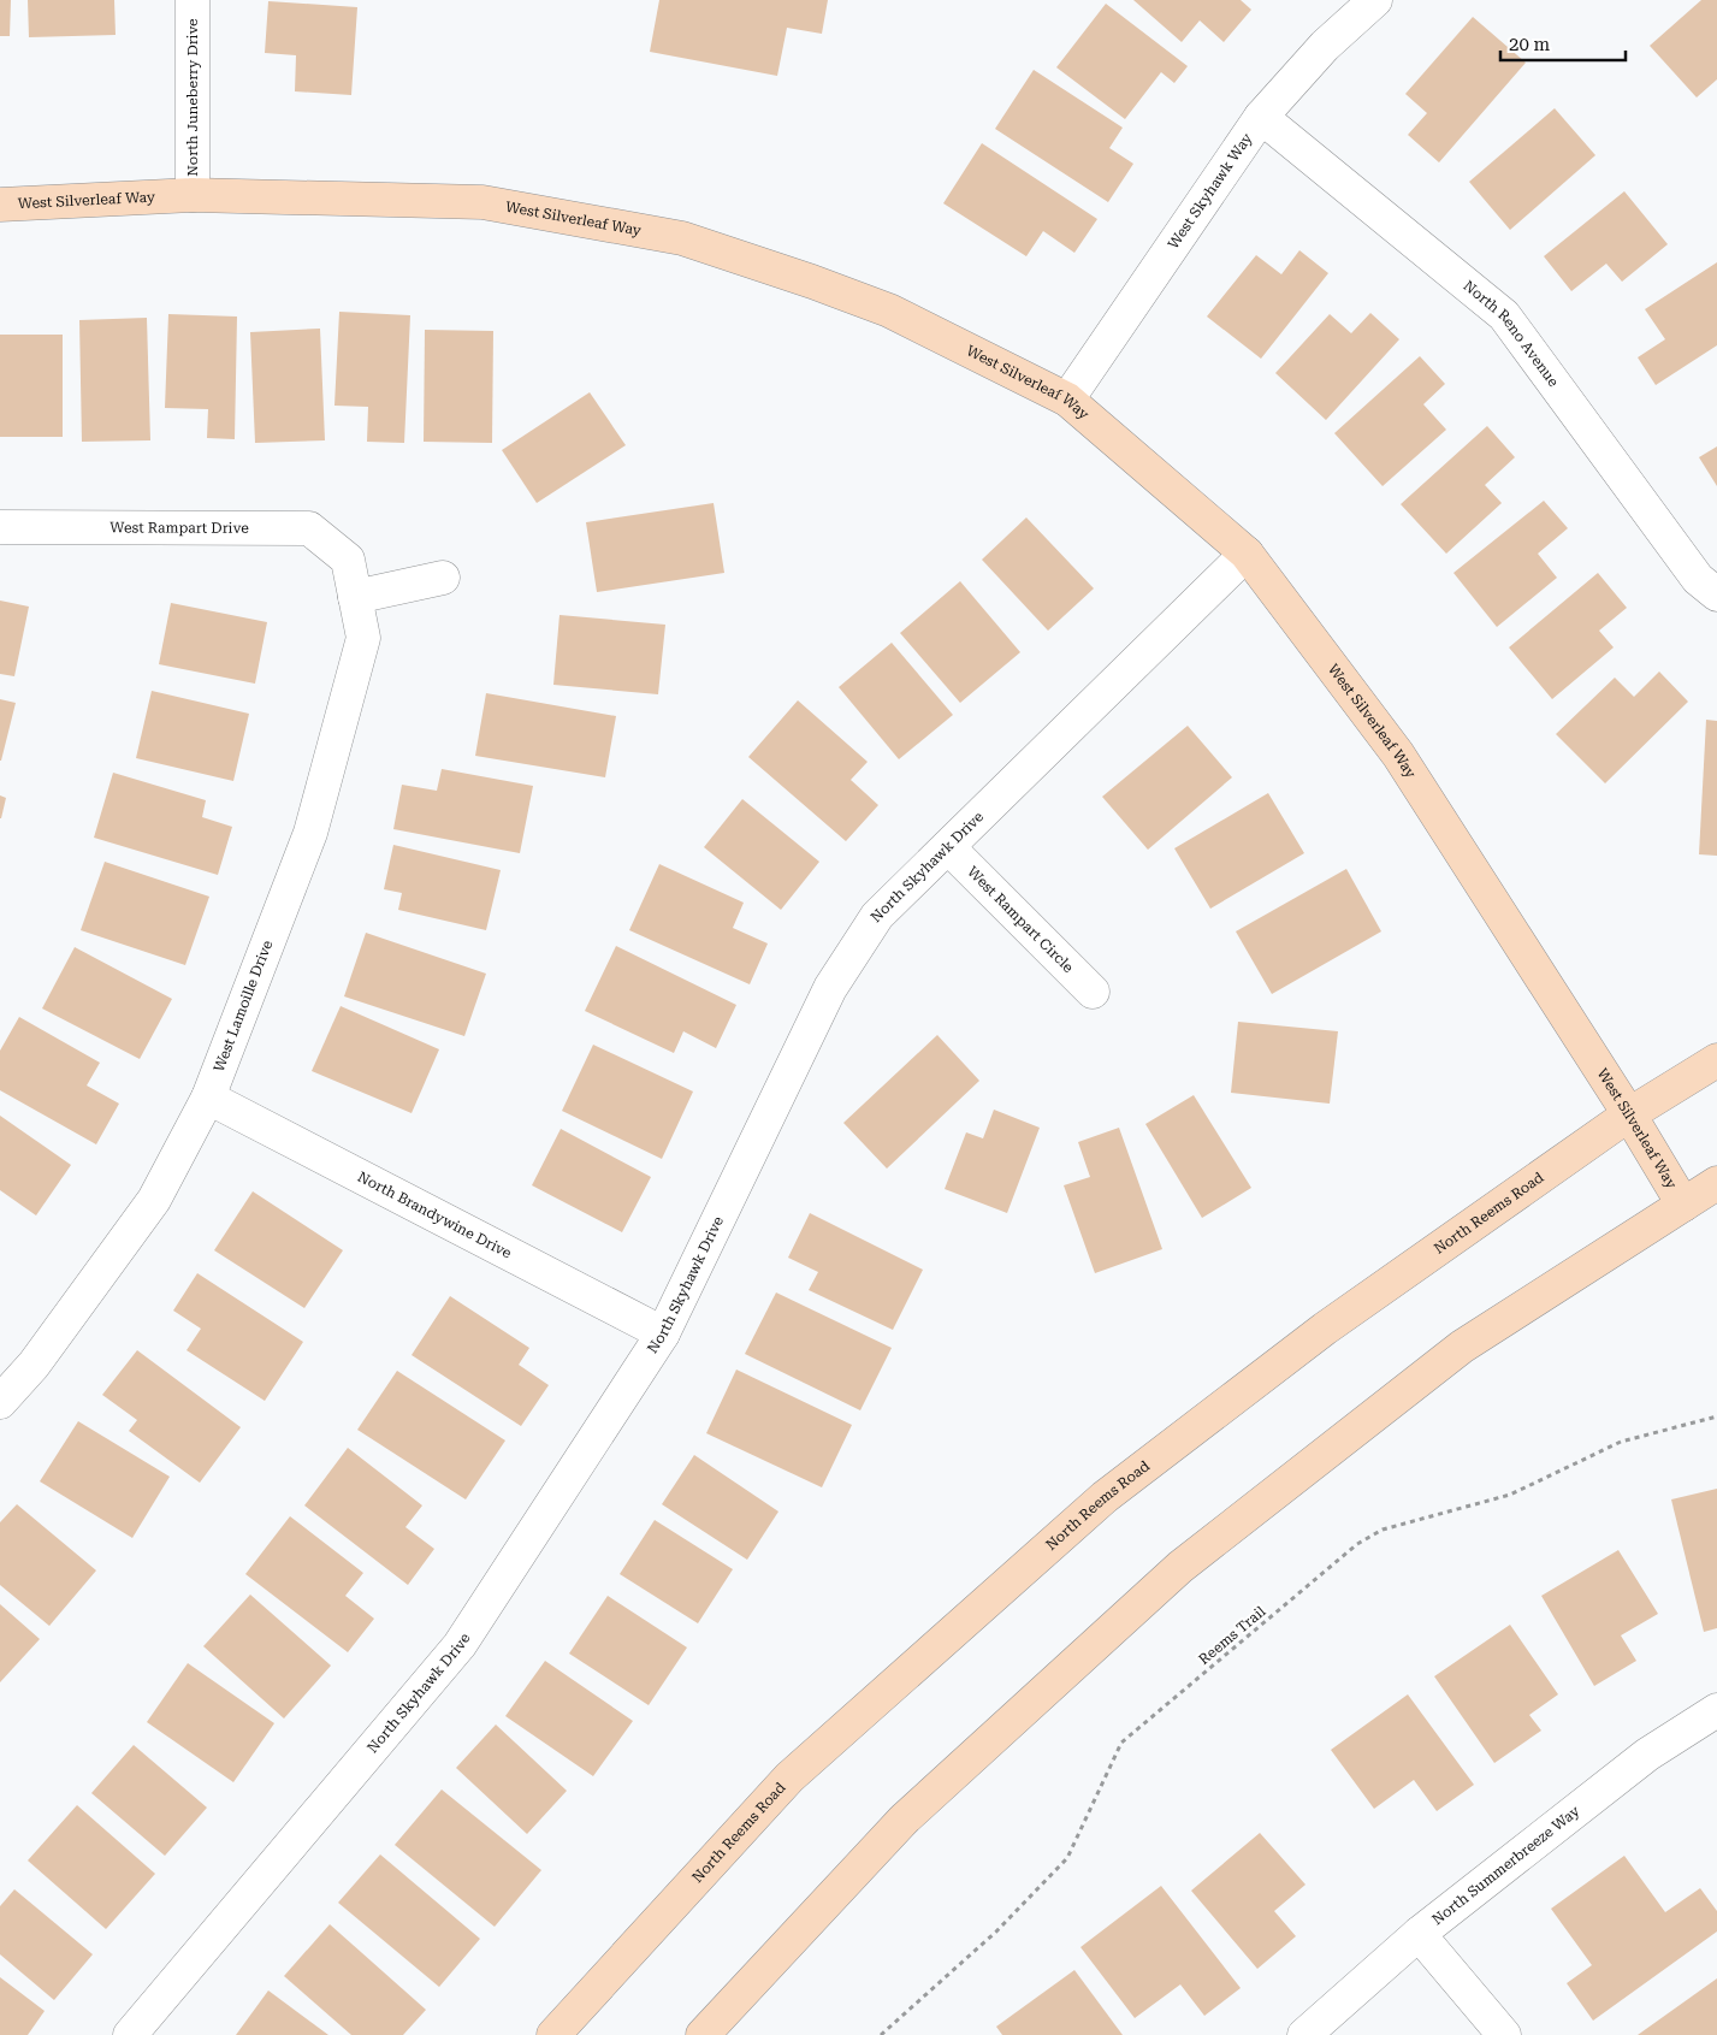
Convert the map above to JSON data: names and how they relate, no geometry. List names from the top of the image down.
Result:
{
  "streets": {
    "main road": ["West Silverleaf Way", "North Reems Road"],
    "street": [
      "North Juneberry Drive",
      "West Skyhawk Way",
      "North Reno Avenue",
      "West Rampart Drive",
      "North Skyhawk Drive",
      "West Rampart Circle",
      "West Lamoille Drive",
      "North Brandywine Drive",
      "North Summerbreeze Way"
    ],
    "path": ["Reems Trail"]
  },
  "crossings": [
    ["North Juneberry Drive", "West Silverleaf Way"],
    ["West Skyhawk Way", "West Silverleaf Way"],
    ["West Skyhawk Way", "North Reno Avenue"],
    ["West Silverleaf Way", "North Skyhawk Drive"],
    ["West Silverleaf Way", "North Reems Road"],
    ["West Rampart Drive", "West Lamoille Drive"],
    ["North Skyhawk Drive", "West Rampart Circle"],
    ["North Skyhawk Drive", "North Brandywine Drive"],
    ["West Lamoille Drive", "North Brandywine Drive"]
  ],
  "scale_bar": "20 m"
}
